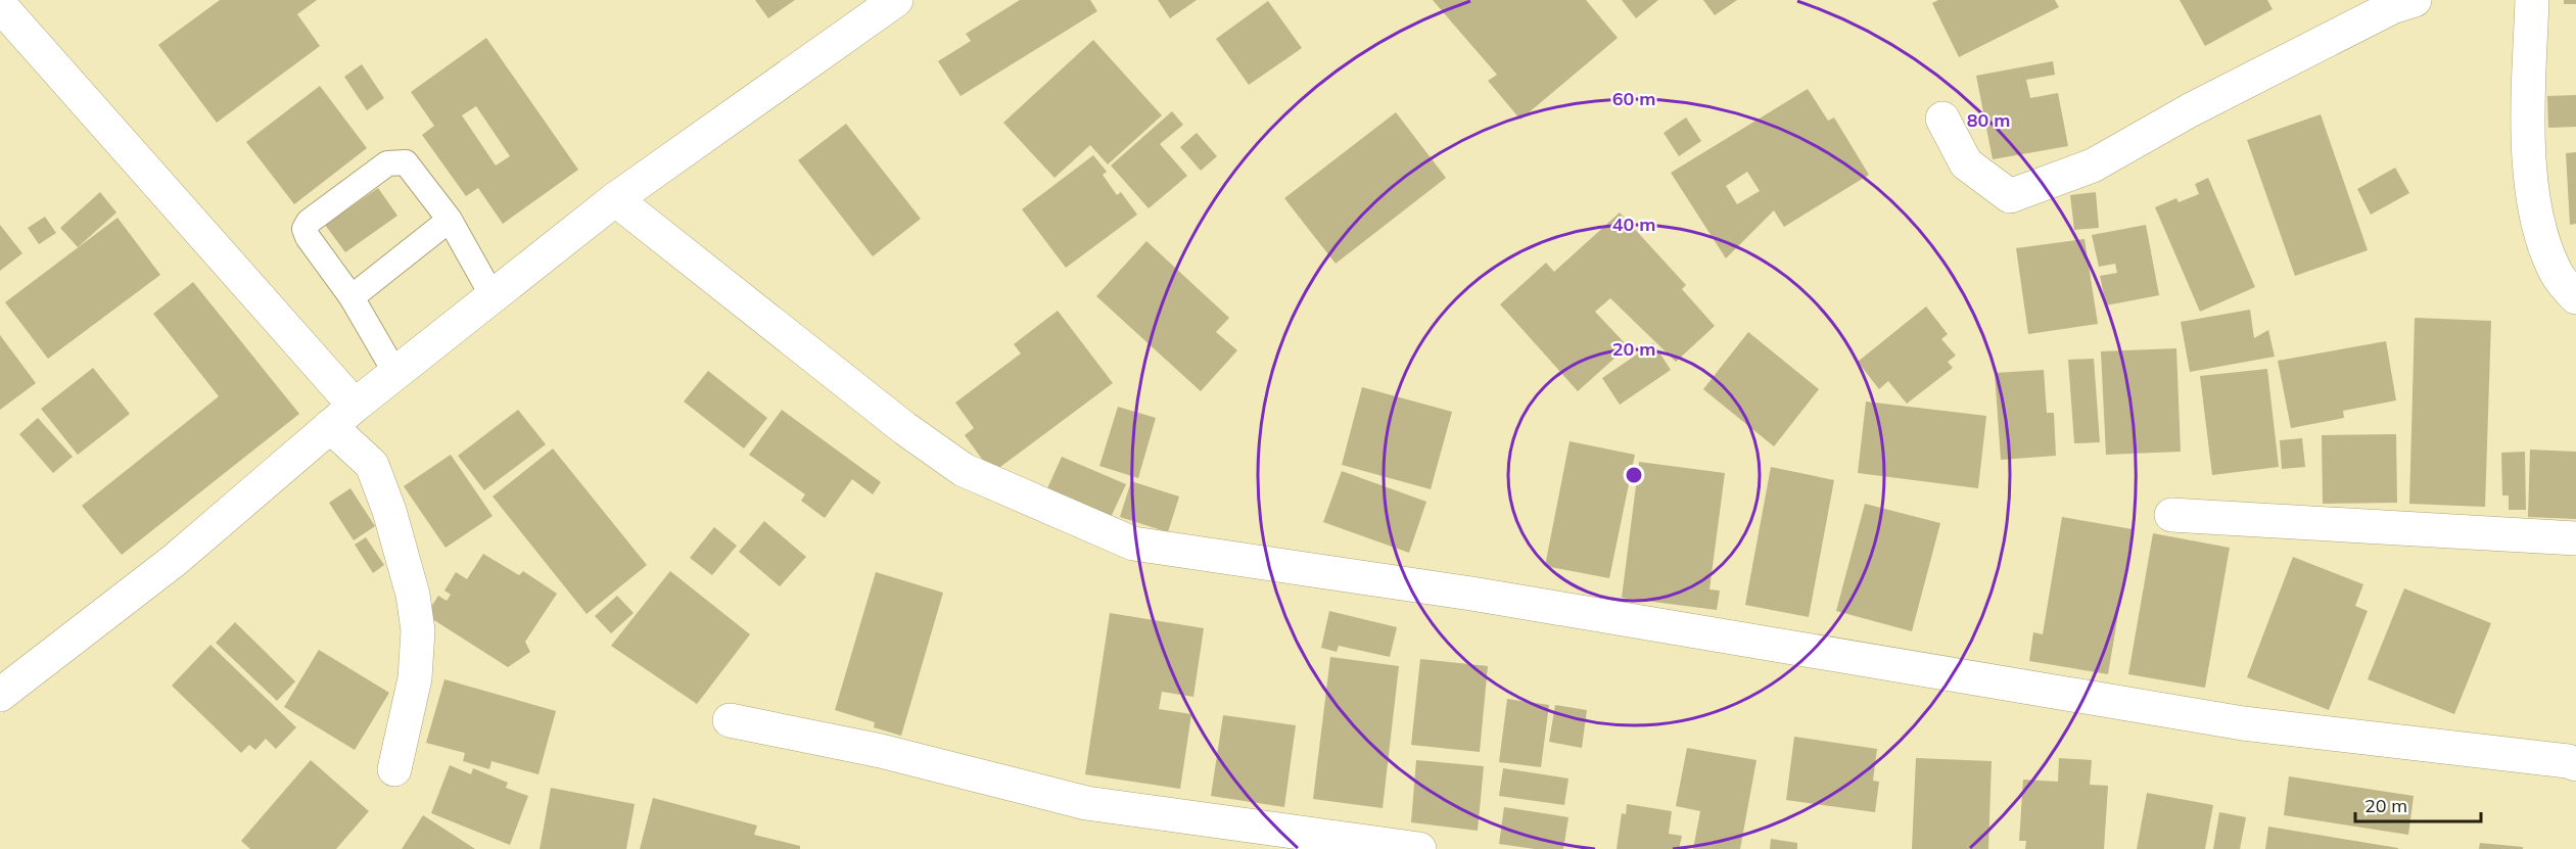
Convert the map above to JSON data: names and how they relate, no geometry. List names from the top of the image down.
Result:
{
  "scale_bar": "20 m",
  "rings": [
    "60 m",
    "80 m",
    "40 m",
    "20 m"
  ]
}
